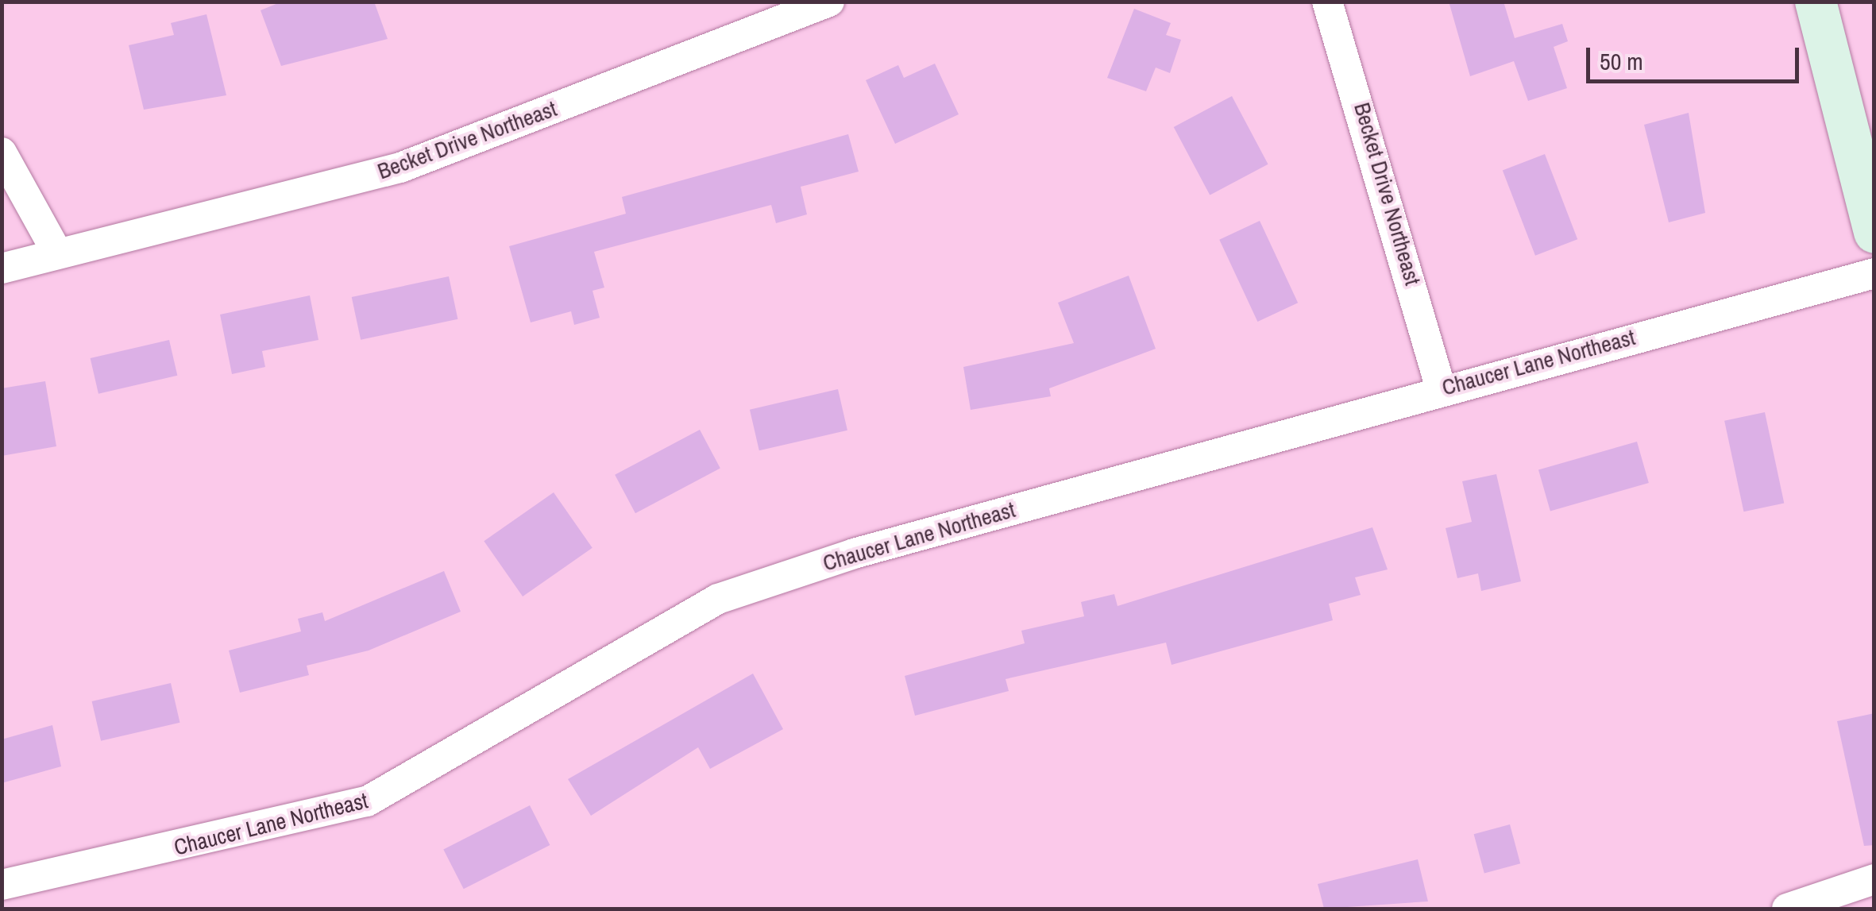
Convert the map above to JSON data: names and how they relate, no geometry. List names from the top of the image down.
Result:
{
  "streets": {
    "street": ["Becket Drive Northeast", "Chaucer Lane Northeast"]
  },
  "crossings": [
    ["Becket Drive Northeast", "Chaucer Lane Northeast"]
  ],
  "scale_bar": "50 m"
}
